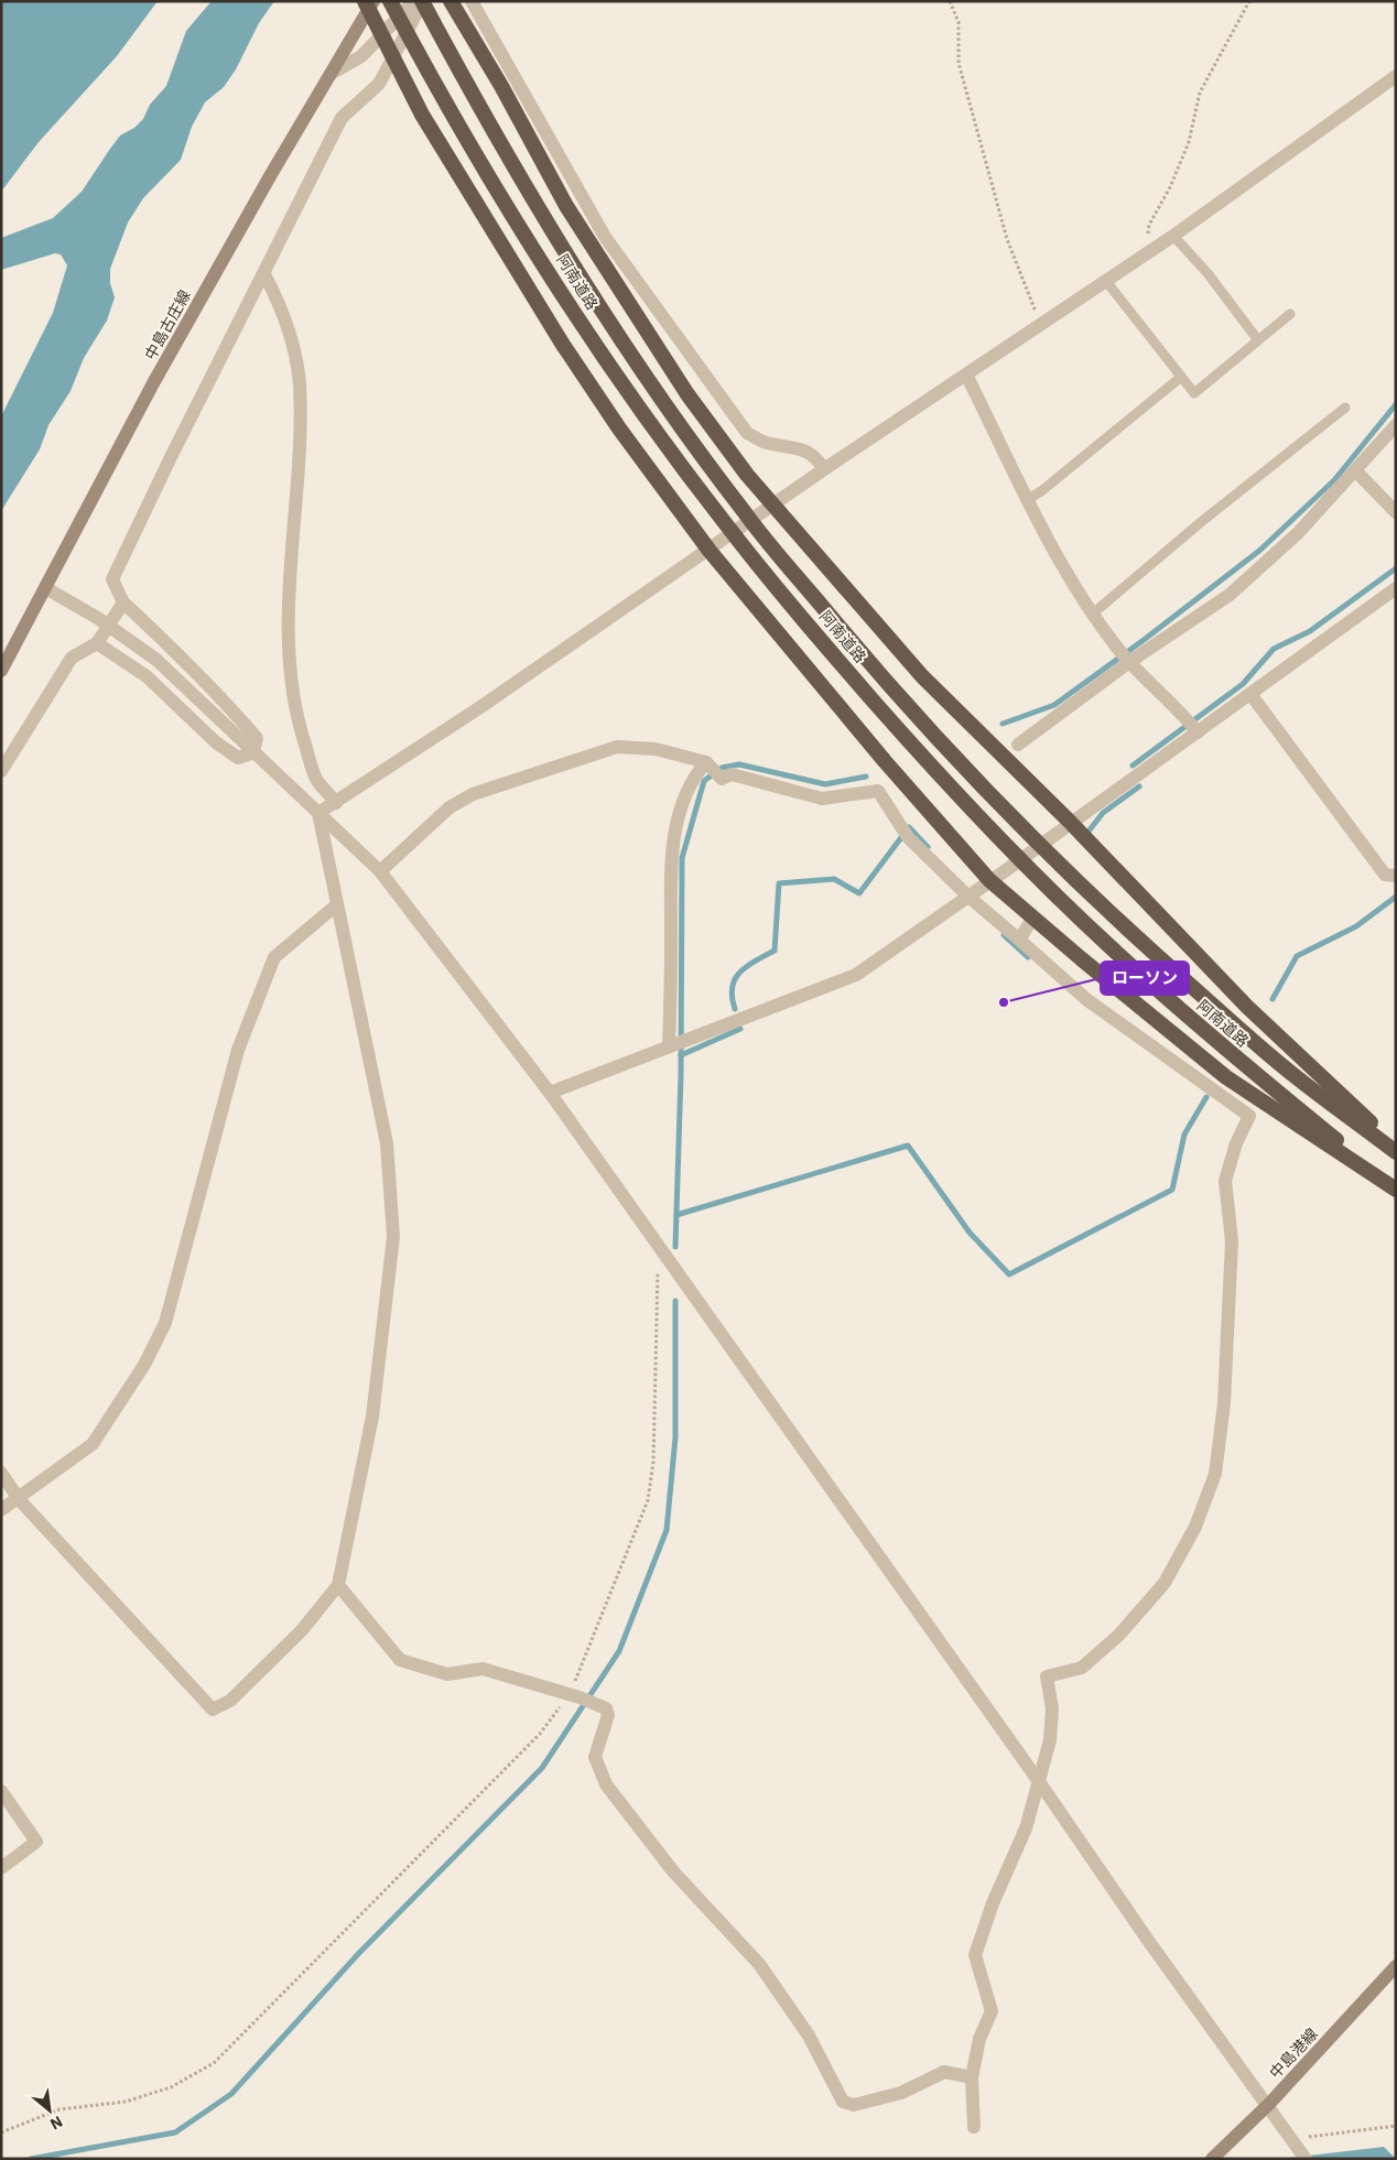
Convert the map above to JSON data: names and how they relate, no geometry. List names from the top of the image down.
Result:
{
  "streets": {
    "highway": ["阿南道路"],
    "main road": ["中島古庄線", "中島港線"]
  },
  "places": ["ローソン"],
  "north": "bottom right"
}
